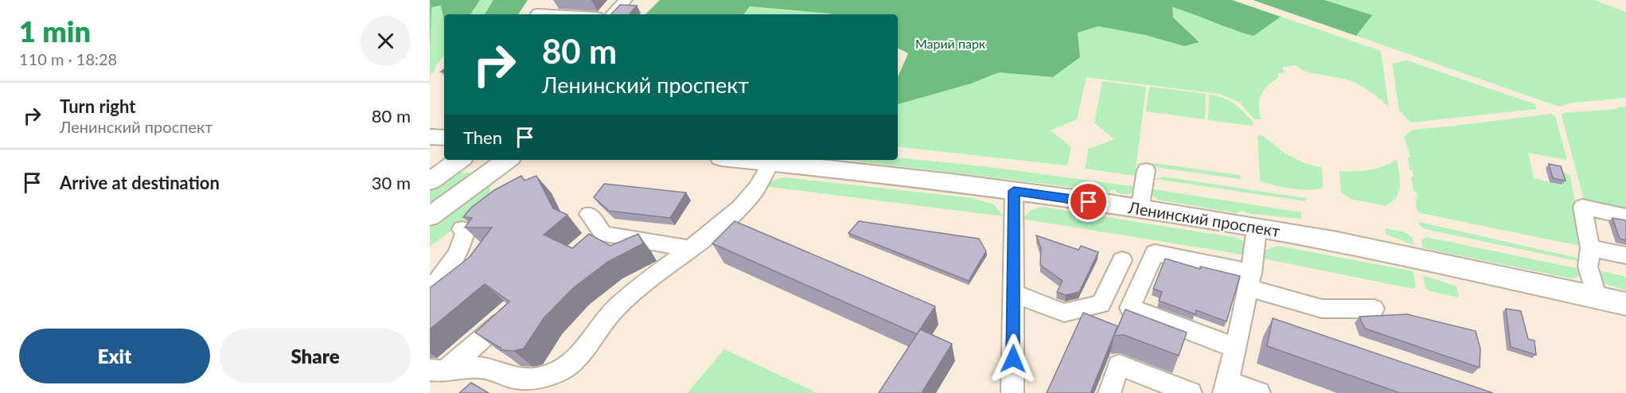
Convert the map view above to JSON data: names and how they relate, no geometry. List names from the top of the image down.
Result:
{
  "streets": {
    "main road": ["Ленинский проспект"]
  },
  "parks": ["Марий парк"],
  "page": {
    "heading": ["1 min", "110 m · 18:28"],
    "turn": ["80 m", "Ленинский проспект"],
    "list": [
      {
        "name": "Turn right",
        "note": "Ленинский проспект",
        "value": "80 m"
      },
      {
        "name": "Arrive at destination",
        "value": "30 m"
      }
    ],
    "then": "Then",
    "buttons": ["Exit", "Share"]
  }
}
